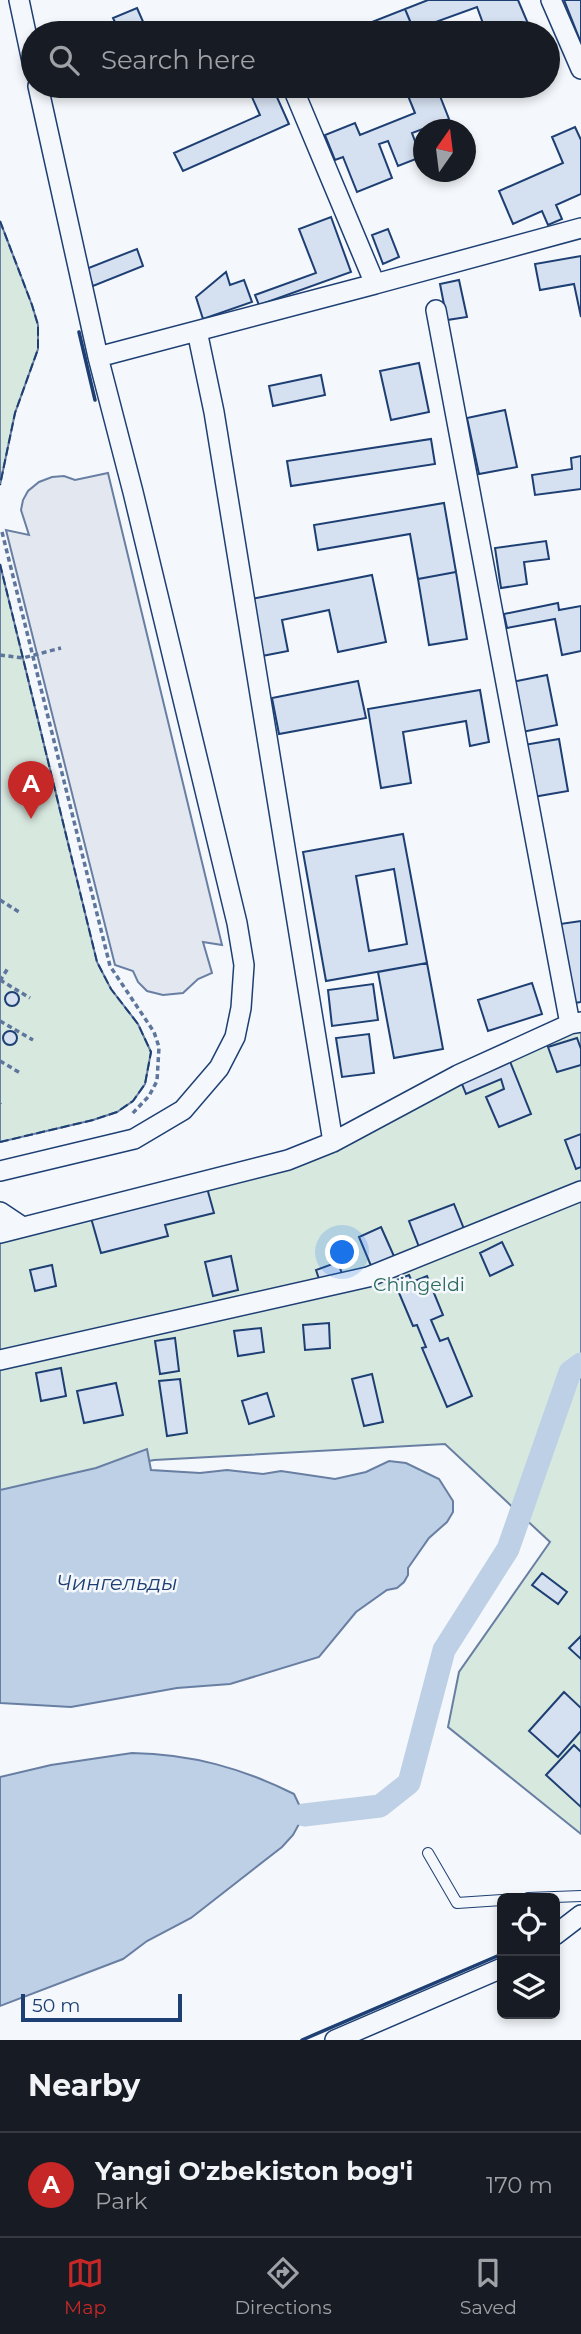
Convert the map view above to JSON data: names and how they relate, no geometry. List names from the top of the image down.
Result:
{
  "water": ["Чингельды"],
  "parks": ["Chingeldi"],
  "scale_bar": "50 m",
  "north": "top",
  "page": {
    "search": "Search here",
    "pins": "A",
    "scale": "50 m",
    "heading": "Nearby",
    "list": [
      {
        "mark": "A",
        "name": "Yangi O'zbekiston bog'i",
        "note": "Park",
        "value": "170 m"
      }
    ],
    "nav": ["Map", "Directions", "Saved"]
  }
}
